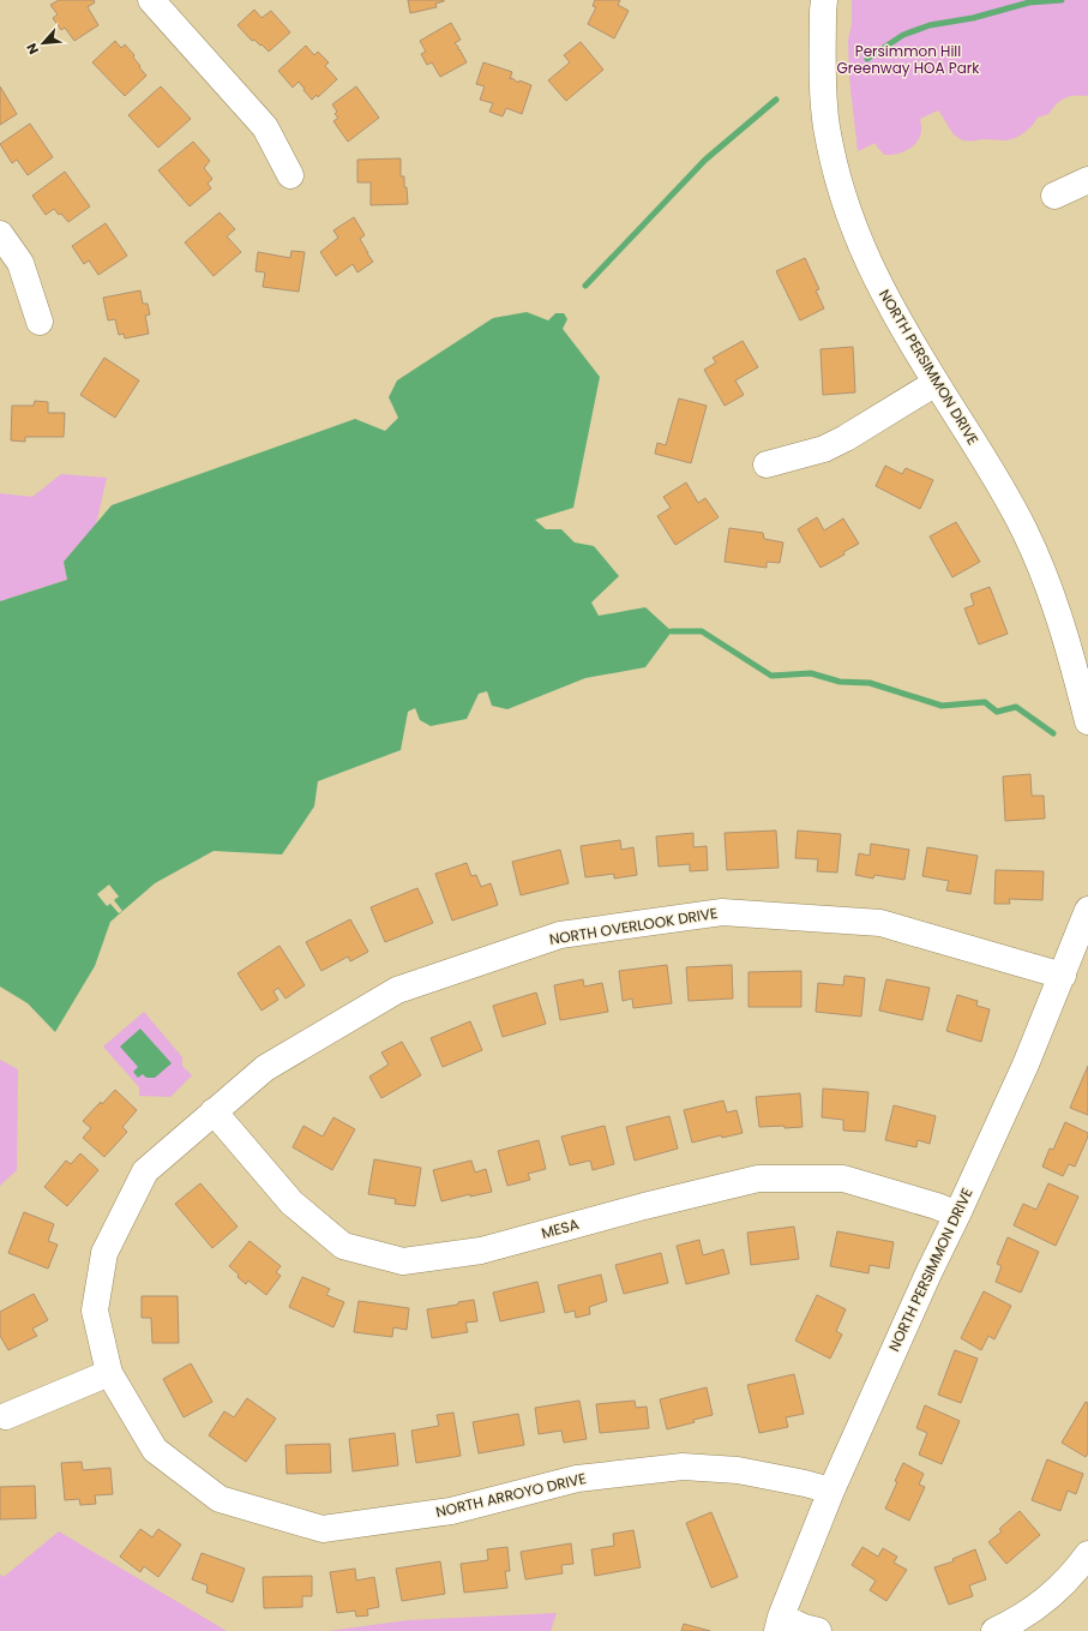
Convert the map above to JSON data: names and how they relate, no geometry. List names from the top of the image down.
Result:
{
  "streets": {
    "street": [
      "NORTH PERSIMMON DRIVE",
      "NORTH OVERLOOK DRIVE",
      "MESA",
      "NORTH ARROYO DRIVE"
    ]
  },
  "crossings": [
    ["NORTH PERSIMMON DRIVE", "NORTH OVERLOOK DRIVE"],
    ["NORTH PERSIMMON DRIVE", "MESA"],
    ["NORTH PERSIMMON DRIVE", "NORTH ARROYO DRIVE"],
    ["NORTH OVERLOOK DRIVE", "MESA"],
    ["NORTH OVERLOOK DRIVE", "NORTH ARROYO DRIVE"],
    ["MESA", "NORTH ARROYO DRIVE"]
  ],
  "parks": ["Persimmon Hill Greenway HOA Park"],
  "north": "bottom left"
}
